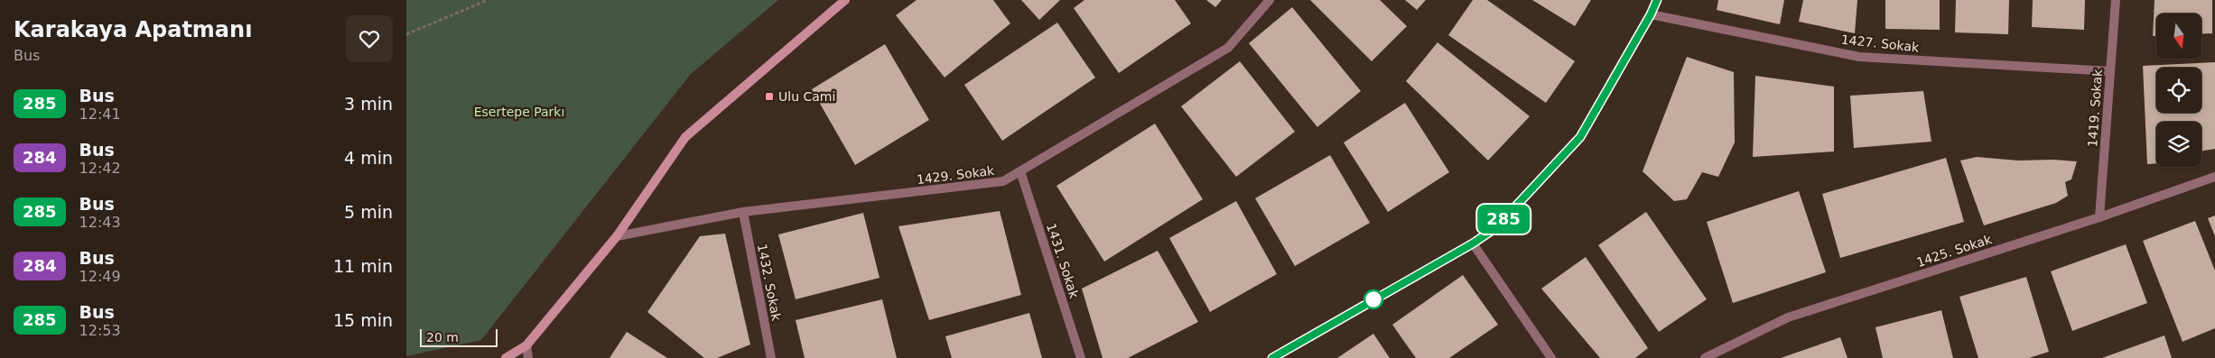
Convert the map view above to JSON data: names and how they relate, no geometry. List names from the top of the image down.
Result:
{
  "streets": {
    "street": [
      "1427. Sokak",
      "1419. Sokak",
      "1429. Sokak",
      "1425. Sokak",
      "1431. Sokak",
      "1432. Sokak"
    ]
  },
  "crossings": [
    ["1427. Sokak", "1419. Sokak"],
    ["1419. Sokak", "1425. Sokak"],
    ["1429. Sokak", "1431. Sokak"],
    ["1429. Sokak", "1432. Sokak"]
  ],
  "parks": ["Esertepe Parkı"],
  "places": {
    "transit": ["Ulu Cami"]
  },
  "lines": ["bus line 285"],
  "scale_bar": "20 m",
  "north": "bottom",
  "page": {
    "heading": ["Karakaya Apatmanı", "Bus"],
    "on_map": "285",
    "list": [
      {
        "mark": "285",
        "name": "Bus",
        "note": "12:41",
        "value": "3 min"
      },
      {
        "mark": "284",
        "name": "Bus",
        "note": "12:42",
        "value": "4 min"
      },
      {
        "mark": "285",
        "name": "Bus",
        "note": "12:43",
        "value": "5 min"
      },
      {
        "mark": "284",
        "name": "Bus",
        "note": "12:49",
        "value": "11 min"
      },
      {
        "mark": "285",
        "name": "Bus",
        "note": "12:53",
        "value": "15 min"
      }
    ],
    "scale": "20 m"
  }
}
